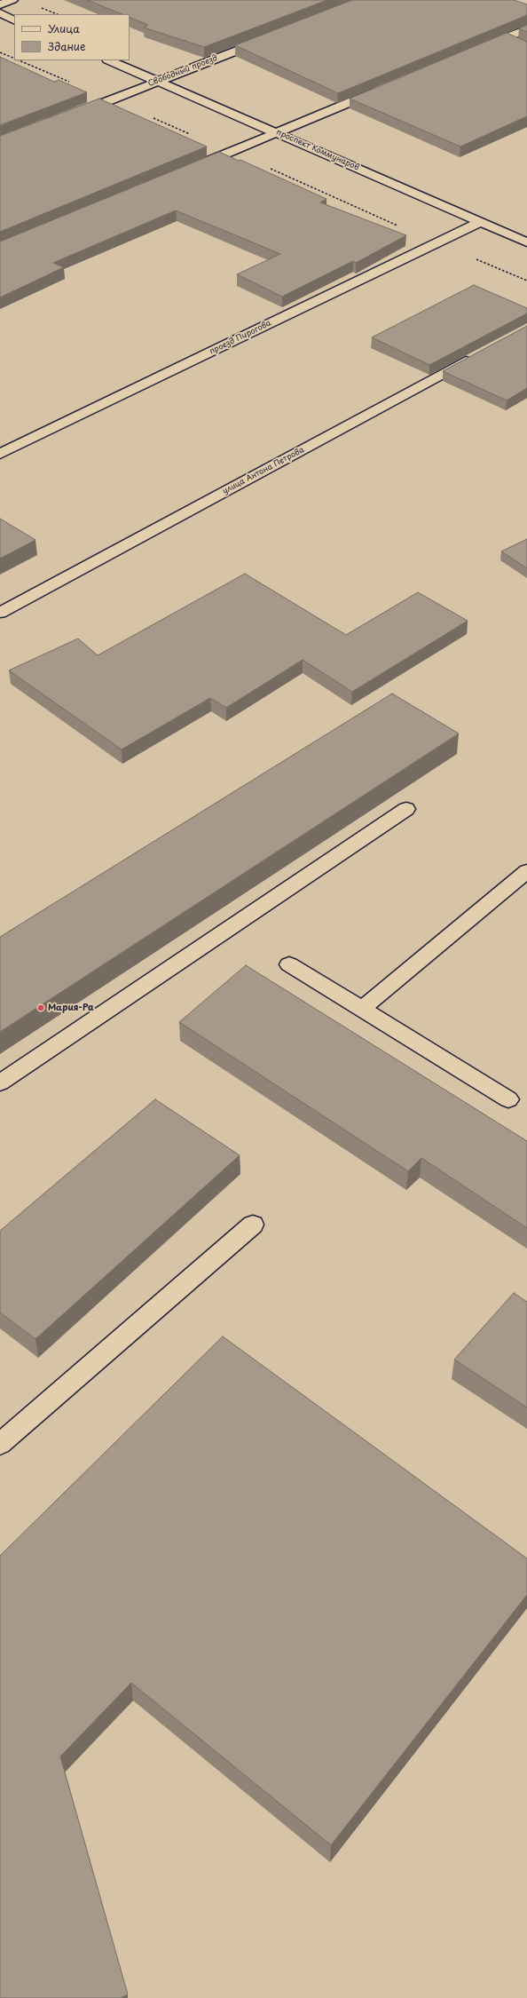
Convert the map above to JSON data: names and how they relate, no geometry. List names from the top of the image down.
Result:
{
  "streets": {
    "street": [
      "Свободный проезд",
      "проспект Коммунаров",
      "проезд Пирогова",
      "улица Антона Петрова"
    ]
  },
  "crossings": [
    ["Свободный проезд", "проспект Коммунаров"],
    ["проспект Коммунаров", "проезд Пирогова"]
  ],
  "places": ["Мария-Ра"],
  "legend": ["Улица", "Здание"]
}
